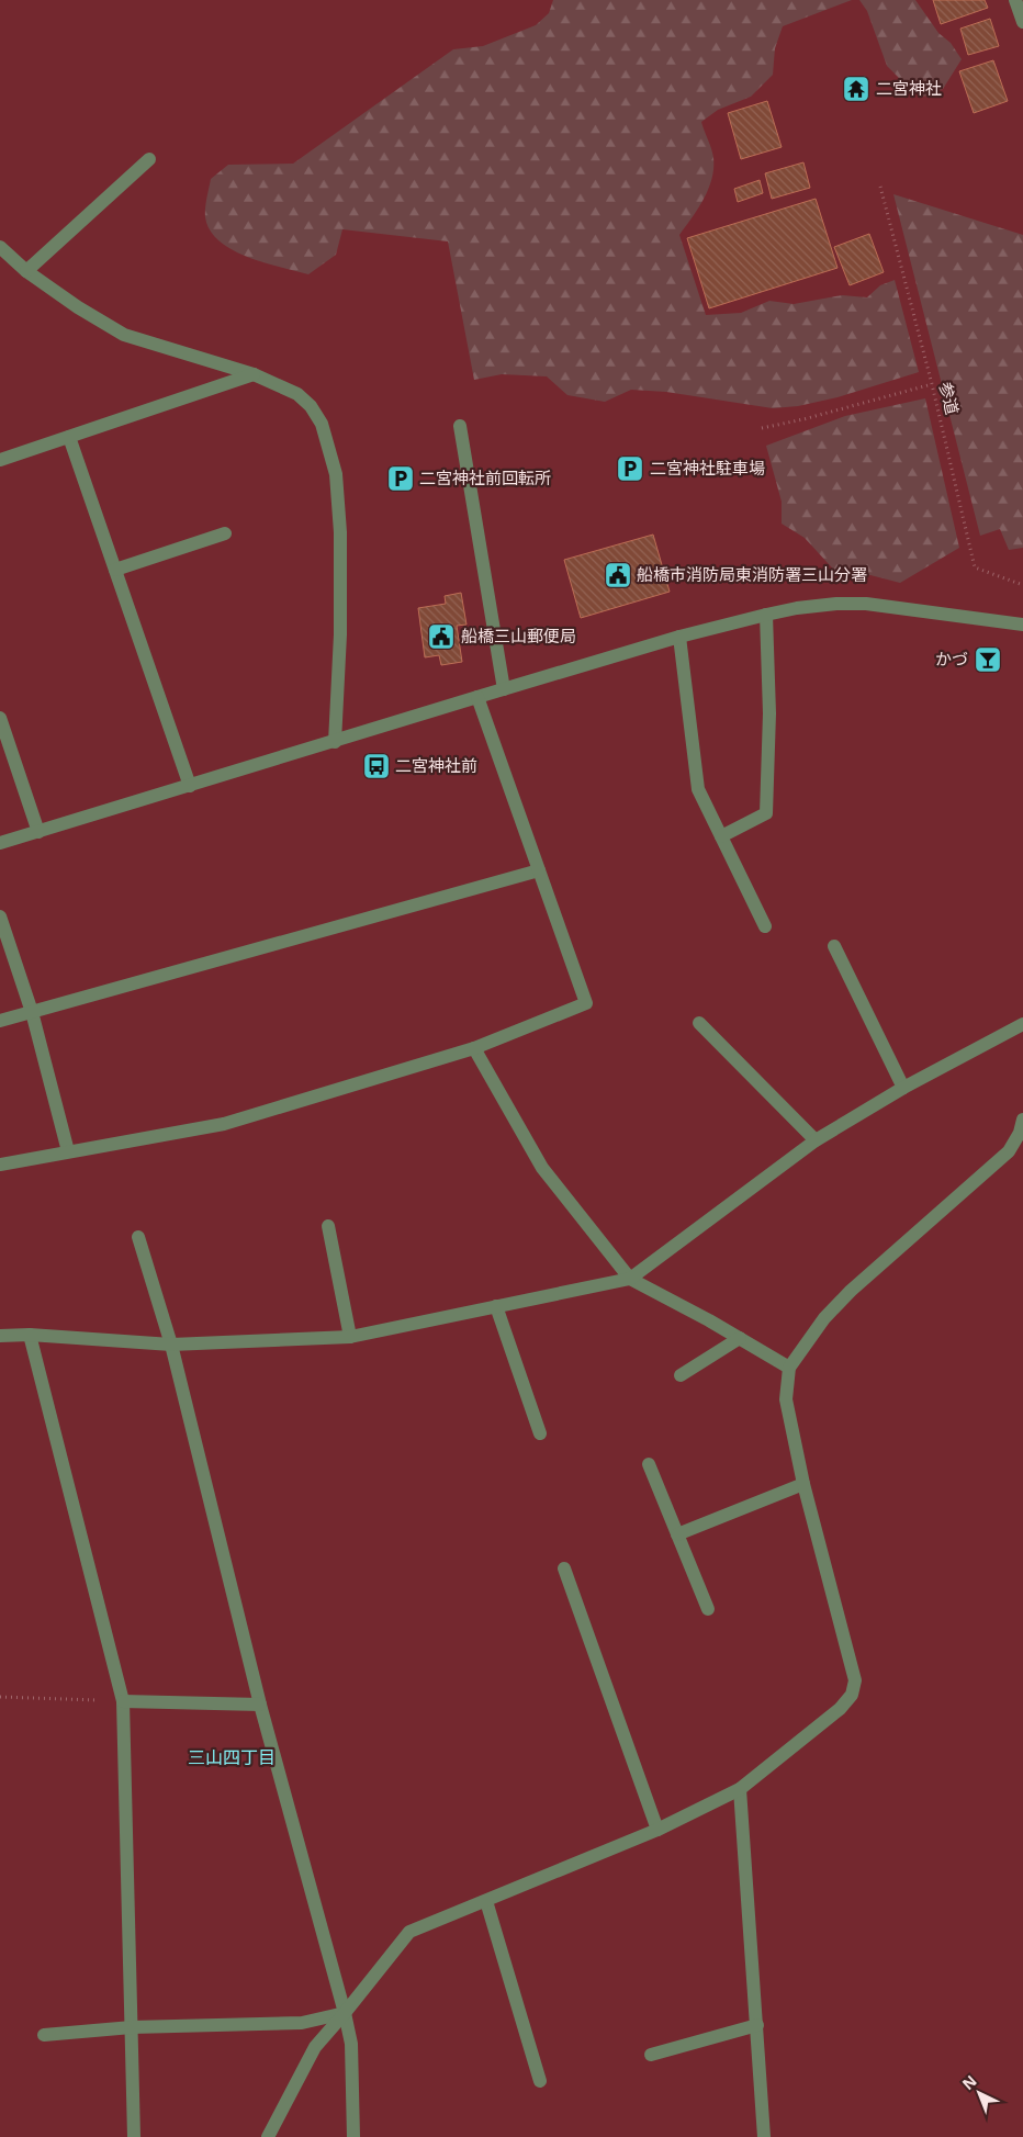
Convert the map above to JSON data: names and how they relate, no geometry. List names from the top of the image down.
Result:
{
  "streets": {
    "path": ["参道"]
  },
  "districts": ["三山四丁目"],
  "places": {
    "temple": ["二宮神社"],
    "parking": ["二宮神社駐車場", "二宮神社前回転所"],
    "public building": ["船橋市消防局東消防署三山分署", "船橋三山郵便局"],
    "bar": ["かづ"],
    "bus stop": ["二宮神社前"]
  },
  "north": "top left"
}
